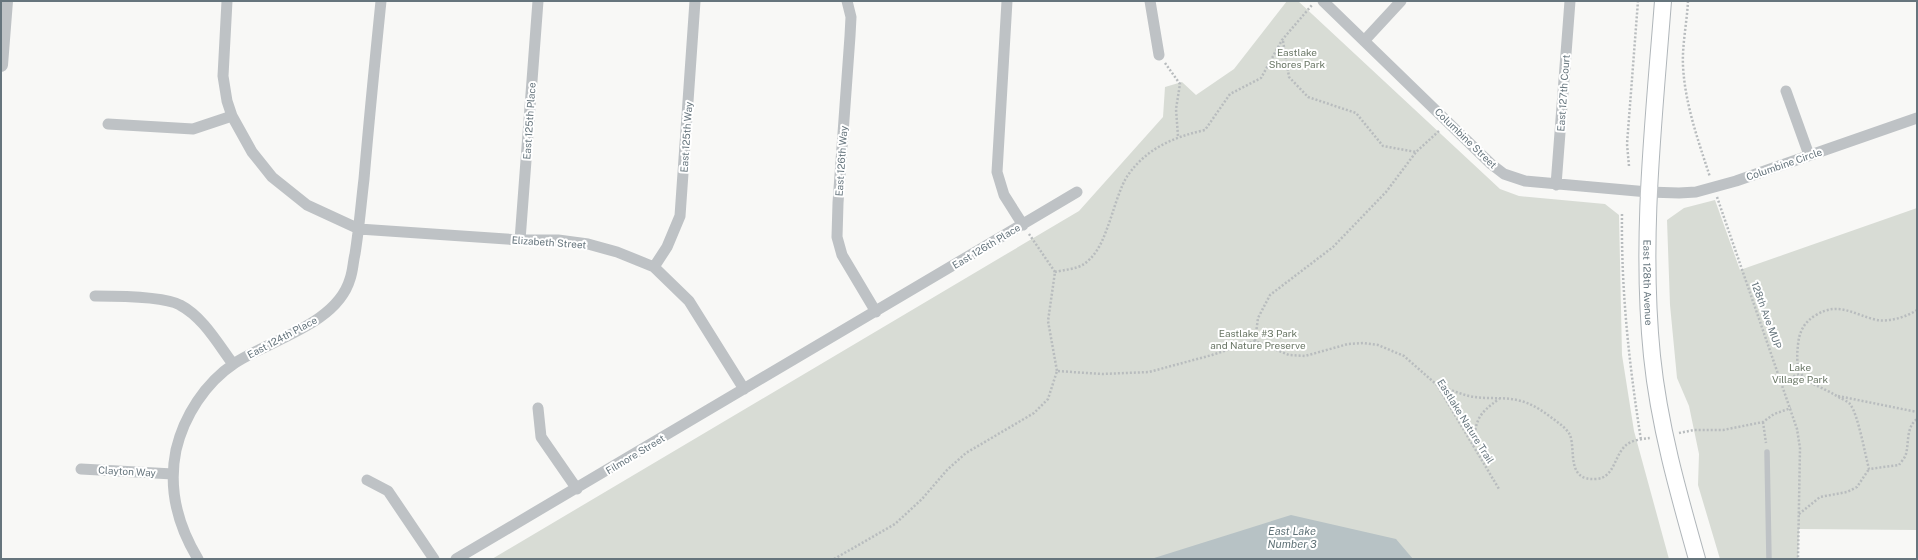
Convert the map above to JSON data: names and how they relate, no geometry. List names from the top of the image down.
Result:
{
  "streets": {
    "main road": ["East 128th Avenue"],
    "street": [
      "East 127th Court",
      "East 125th Place",
      "East 125th Way",
      "Columbine Street",
      "East 126th Way",
      "Columbine Circle",
      "Elizabeth Street",
      "East 126th Place",
      "East 124th Place",
      "Filmore Street",
      "Clayton Way"
    ],
    "path": ["128th Ave MUP", "Eastlake Nature Trail"]
  },
  "crossings": [
    ["East 127th Court", "Columbine Street"],
    ["East 125th Place", "Elizabeth Street"],
    ["East 125th Way", "Elizabeth Street"],
    ["Columbine Street", "Columbine Circle"],
    ["Columbine Street", "East 128th Avenue"],
    ["East 126th Way", "East 126th Place"],
    ["Columbine Circle", "East 128th Avenue"],
    ["Elizabeth Street", "East 124th Place"],
    ["Elizabeth Street", "Filmore Street"],
    ["East 126th Place", "Filmore Street"],
    ["East 124th Place", "Clayton Way"]
  ],
  "water": ["East Lake Number 3"],
  "parks": ["Eastlake Shores Park", "Eastlake #3 Park and Nature Preserve", "Lake Village Park"]
}
